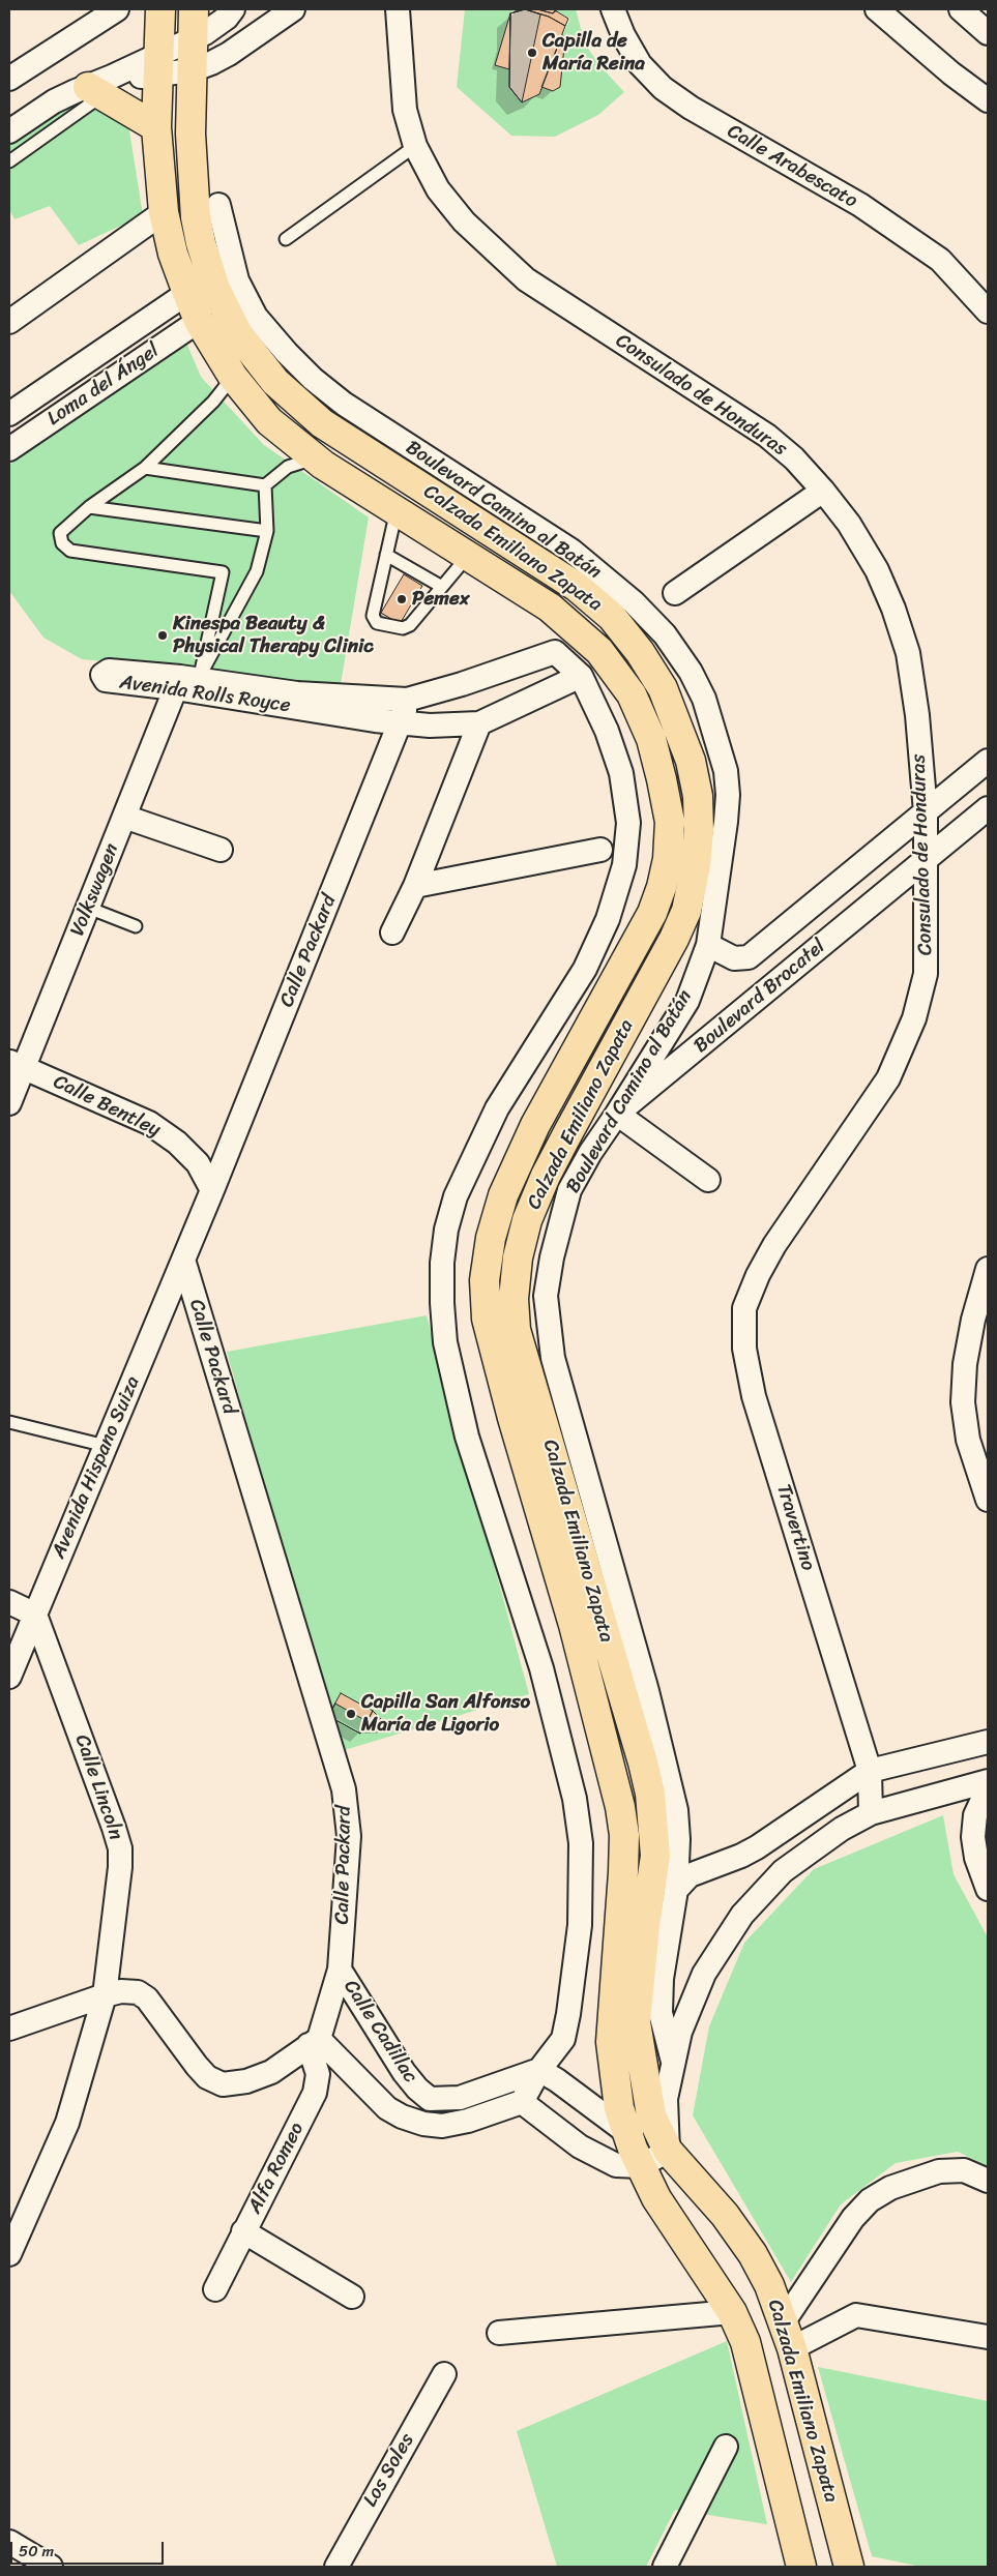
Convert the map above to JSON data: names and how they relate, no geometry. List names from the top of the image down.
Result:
{
  "streets": {
    "main road": ["Calzada Emiliano Zapata"],
    "street": [
      "Calle Arabescato",
      "Loma del Ángel",
      "Consulado de Honduras",
      "Boulevard Camino al Batán",
      "Avenida Rolls Royce",
      "Volkswagen",
      "Calle Packard",
      "Boulevard Brocatel",
      "Calle Bentley",
      "Avenida Hispano Suiza",
      "Travertino",
      "Calle Lincoln",
      "Calle Cadillac",
      "Alfa Romeo",
      "Los Soles"
    ]
  },
  "crossings": [
    ["Loma del Ángel", "Calzada Emiliano Zapata"],
    ["Consulado de Honduras", "Boulevard Brocatel"],
    ["Consulado de Honduras", "Travertino"],
    ["Boulevard Camino al Batán", "Boulevard Brocatel"],
    ["Avenida Rolls Royce", "Volkswagen"],
    ["Avenida Rolls Royce", "Calle Packard"],
    ["Volkswagen", "Calle Bentley"],
    ["Calle Packard", "Calle Bentley"],
    ["Calle Packard", "Avenida Hispano Suiza"],
    ["Calle Packard", "Calle Cadillac"],
    ["Calle Packard", "Alfa Romeo"],
    ["Avenida Hispano Suiza", "Calle Lincoln"],
    ["Calle Cadillac", "Alfa Romeo"]
  ],
  "places": [
    "Capilla de María Reina",
    "Pemex",
    "Kinespa Beauty & Physical Therapy Clinic",
    "Capilla San Alfonso María de Ligorio"
  ],
  "scale_bar": "50 m"
}
